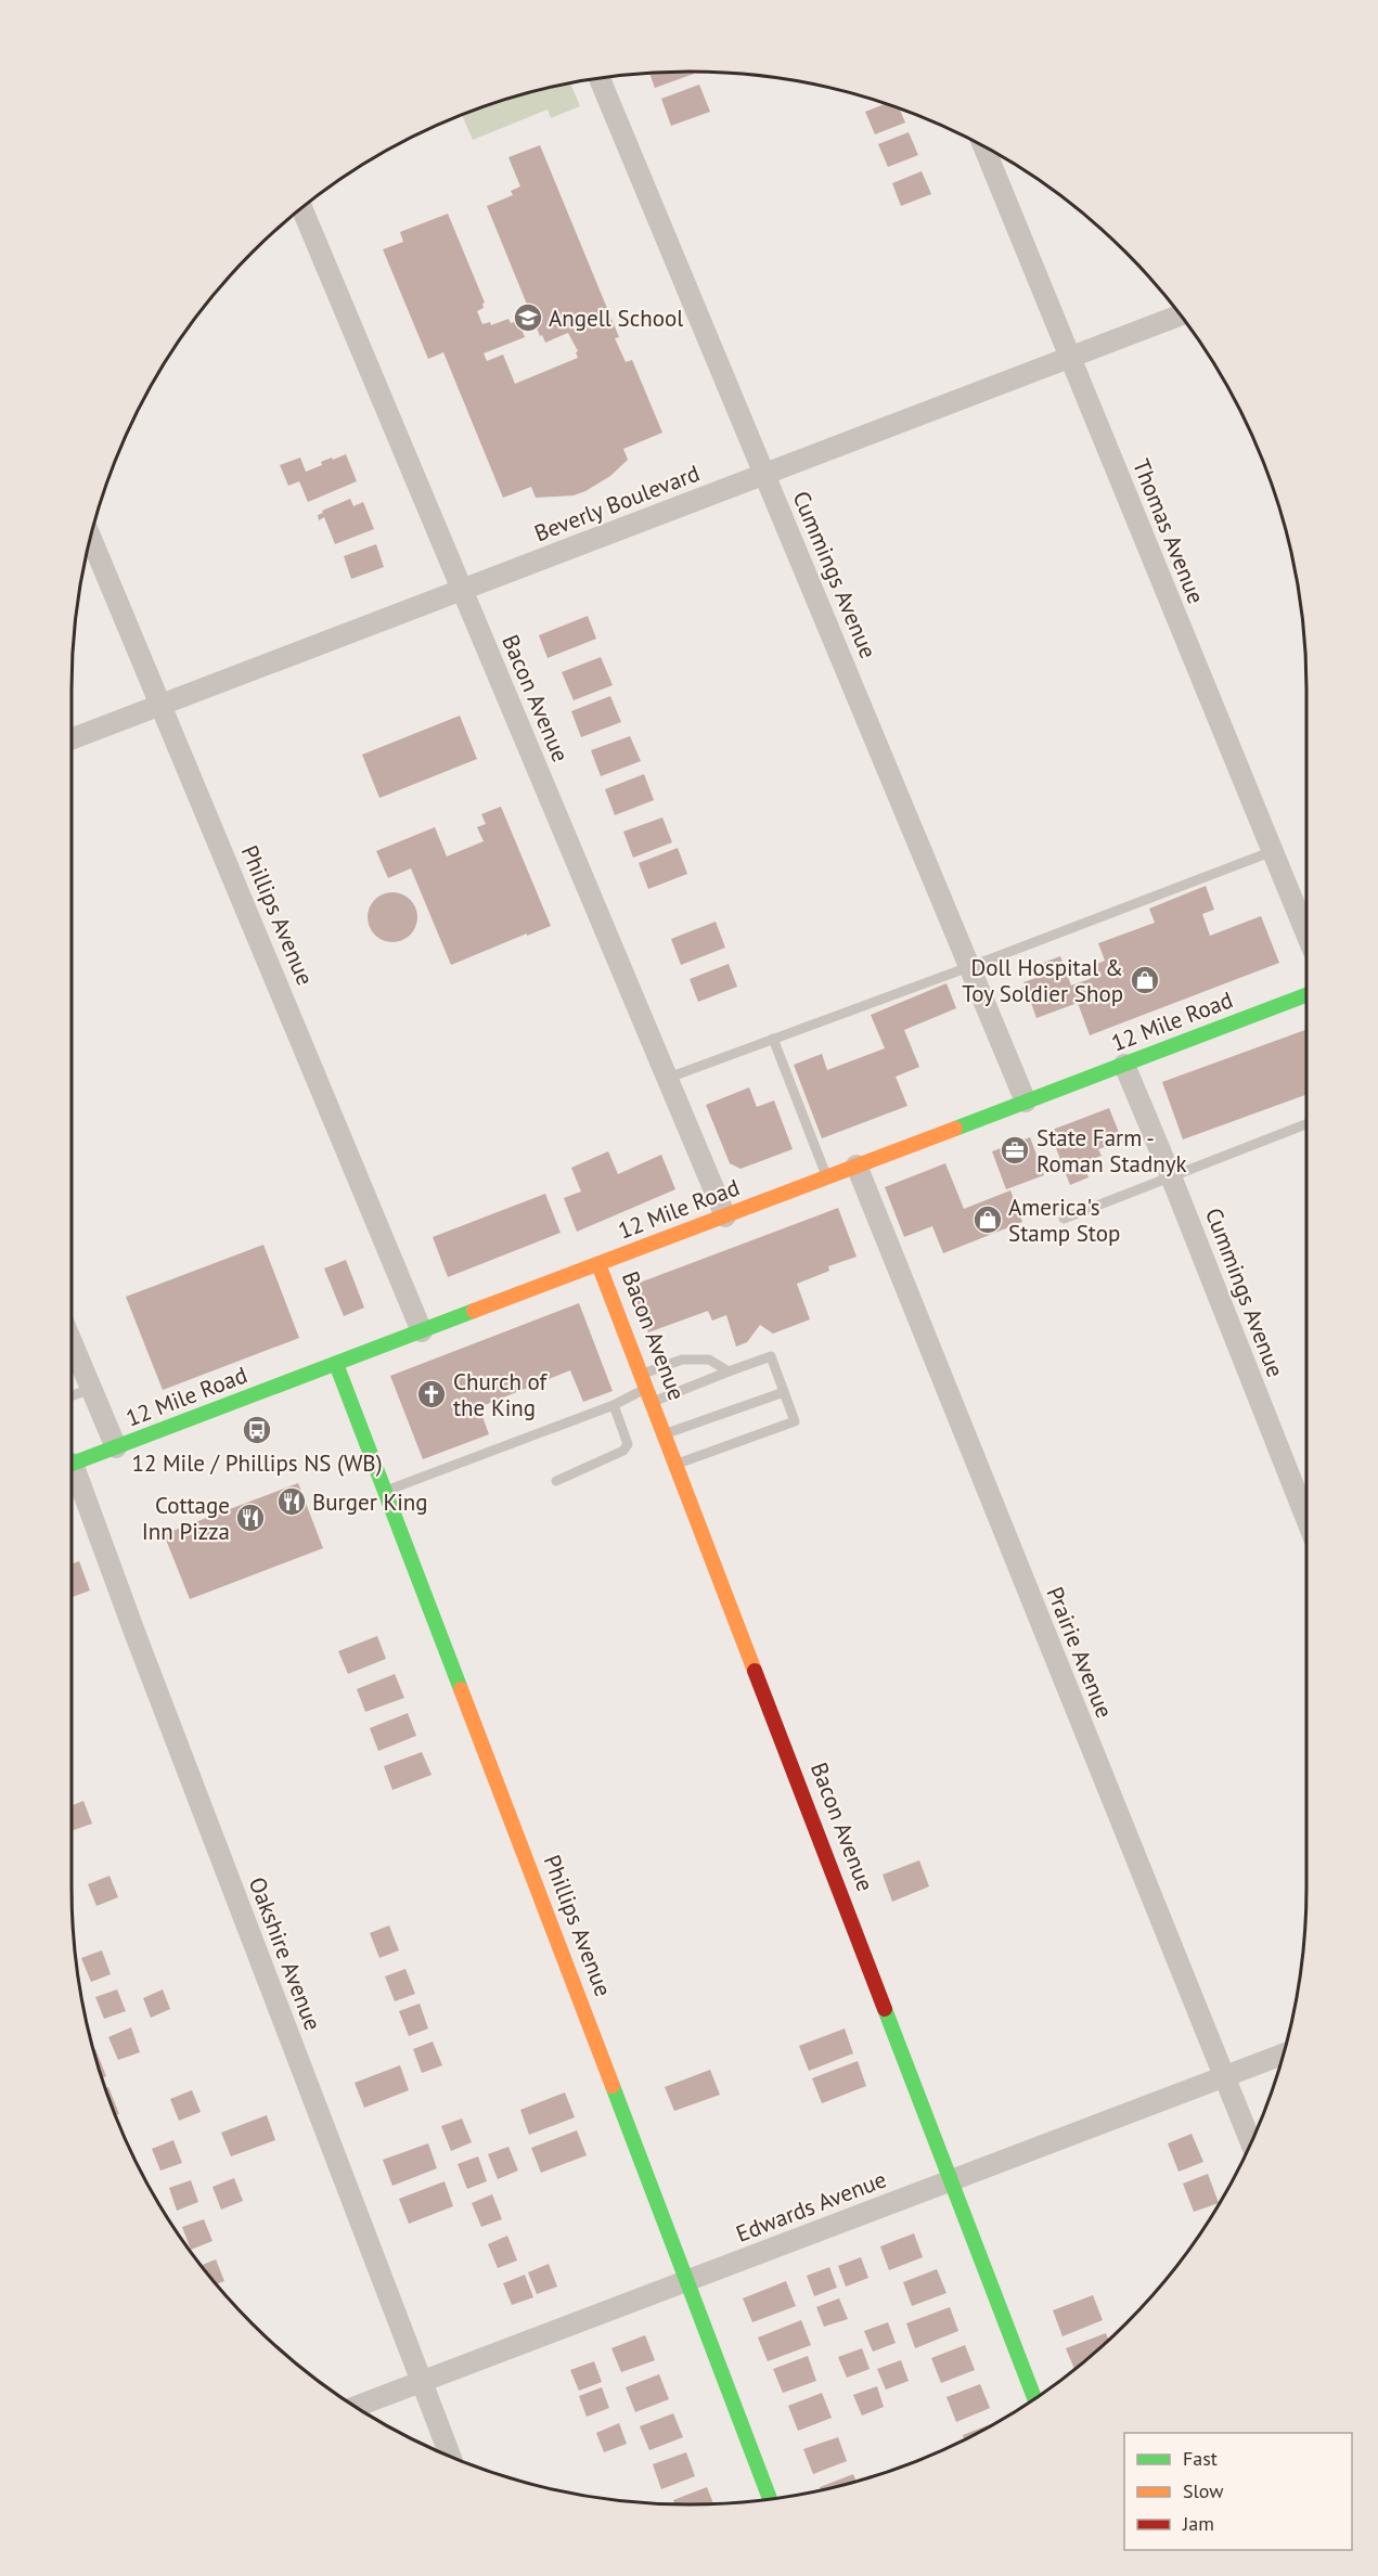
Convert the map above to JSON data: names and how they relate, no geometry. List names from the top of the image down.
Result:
{
  "streets": {
    "street": [
      "Beverly Boulevard",
      "Thomas Avenue",
      "Cummings Avenue",
      "Bacon Avenue",
      "Phillips Avenue",
      "12 Mile Road",
      "Prairie Avenue",
      "Oakshire Avenue",
      "Edwards Avenue"
    ]
  },
  "crossings": [
    ["Beverly Boulevard", "Thomas Avenue"],
    ["Beverly Boulevard", "Cummings Avenue"],
    ["Beverly Boulevard", "Bacon Avenue"],
    ["Beverly Boulevard", "Phillips Avenue"],
    ["Cummings Avenue", "12 Mile Road"],
    ["Bacon Avenue", "12 Mile Road"],
    ["Bacon Avenue", "Edwards Avenue"],
    ["Phillips Avenue", "12 Mile Road"],
    ["Phillips Avenue", "Edwards Avenue"],
    ["12 Mile Road", "Prairie Avenue"],
    ["Prairie Avenue", "Edwards Avenue"],
    ["Oakshire Avenue", "Edwards Avenue"]
  ],
  "places": {
    "school or university": ["Angell School"],
    "shop": ["Doll Hospital & Toy Soldier Shop", "America's Stamp Stop"],
    "office": ["State Farm - Roman Stadnyk"],
    "church": ["Church of the King"],
    "bus stop": ["12 Mile / Phillips NS (WB)"],
    "restaurant": ["Burger King", "Cottage Inn Pizza"]
  },
  "legend": ["Fast", "Slow", "Jam"]
}
